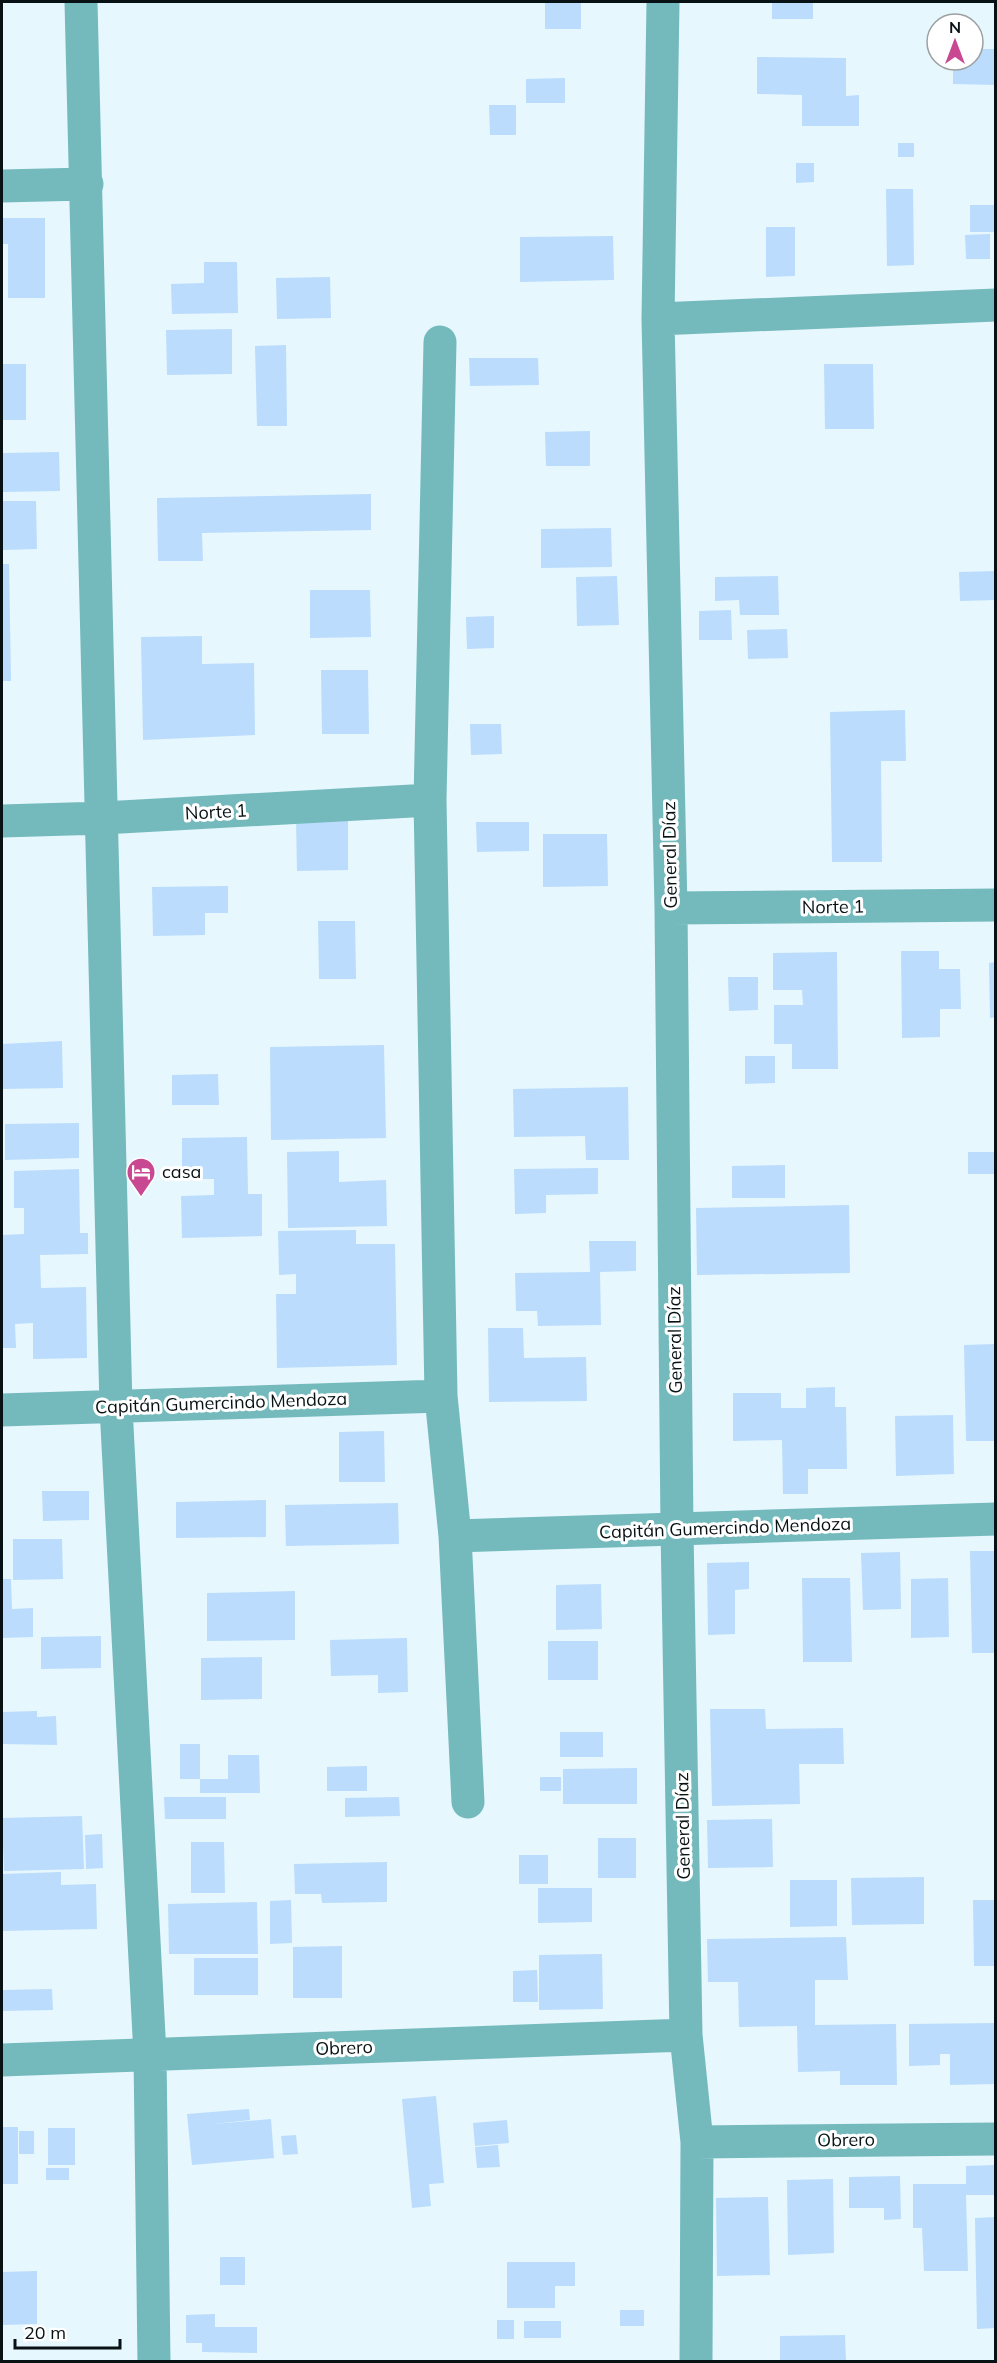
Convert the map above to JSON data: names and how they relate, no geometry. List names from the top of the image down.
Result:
{
  "streets": {
    "street": [
      "Norte 1",
      "General Díaz",
      "Capitán Gumercindo Mendoza",
      "Obrero"
    ]
  },
  "crossings": [
    ["Norte 1", "General Díaz"],
    ["General Díaz", "Capitán Gumercindo Mendoza"],
    ["General Díaz", "Obrero"]
  ],
  "places": {
    "hotel": ["casa"]
  },
  "scale_bar": "20 m",
  "north": "top"
}
